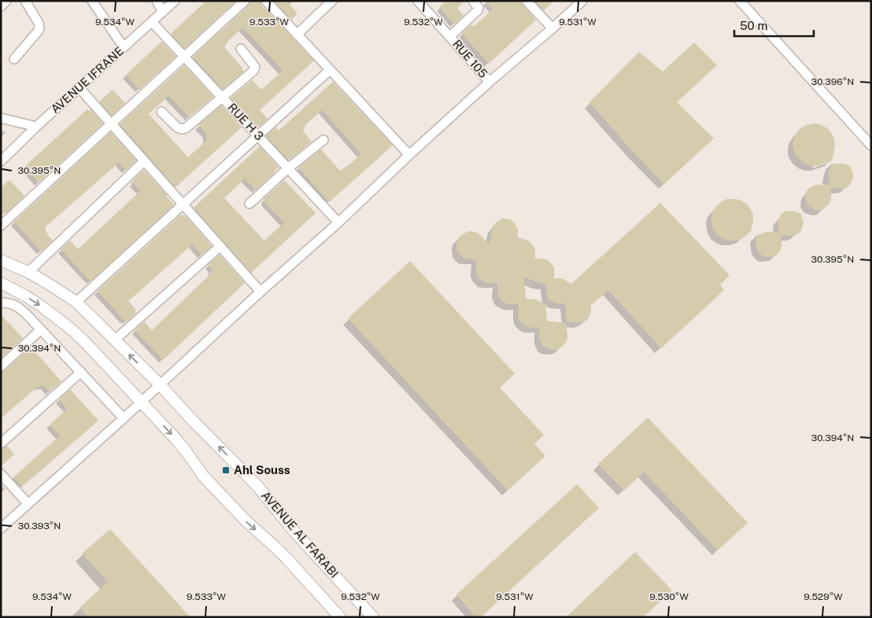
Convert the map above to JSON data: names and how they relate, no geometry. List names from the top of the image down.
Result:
{
  "streets": {
    "street": [
      "RUE 105",
      "AVENUE IFRANE",
      "RUE H 3",
      "AVENUE AL FARABI"
    ]
  },
  "crossings": [
    ["AVENUE IFRANE", "RUE H 3"]
  ],
  "places": {
    "transit": ["Ahl Souss"]
  },
  "scale_bar": "50 m",
  "coordinates": [
    "9.534°W",
    "9.533°W",
    "9.532°W",
    "9.531°W",
    "30.396°N",
    "30.395°N",
    "30.394°N",
    "30.393°N",
    "9.530°W",
    "9.529°W"
  ]
}
